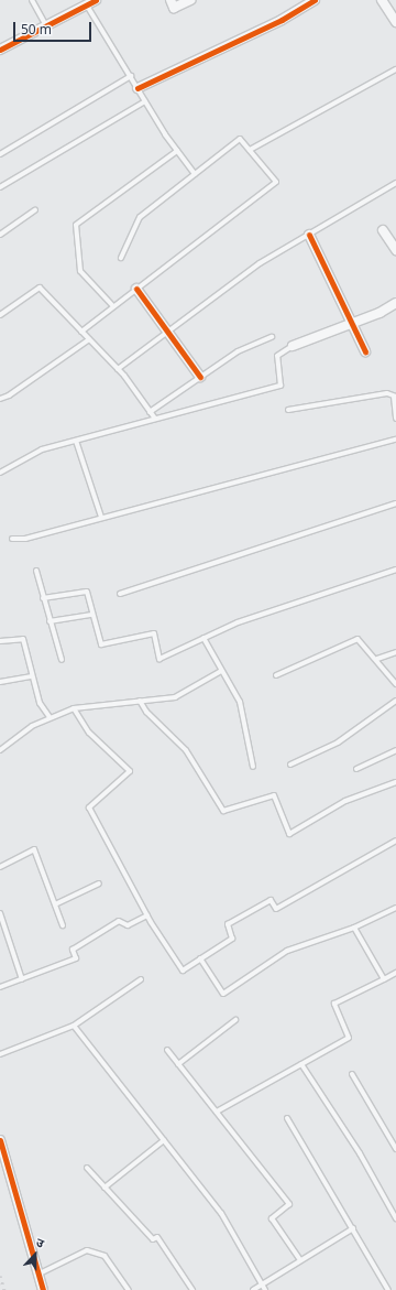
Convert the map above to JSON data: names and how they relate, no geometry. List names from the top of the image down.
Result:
{
  "scale_bar": "50 m",
  "north": "top"
}
